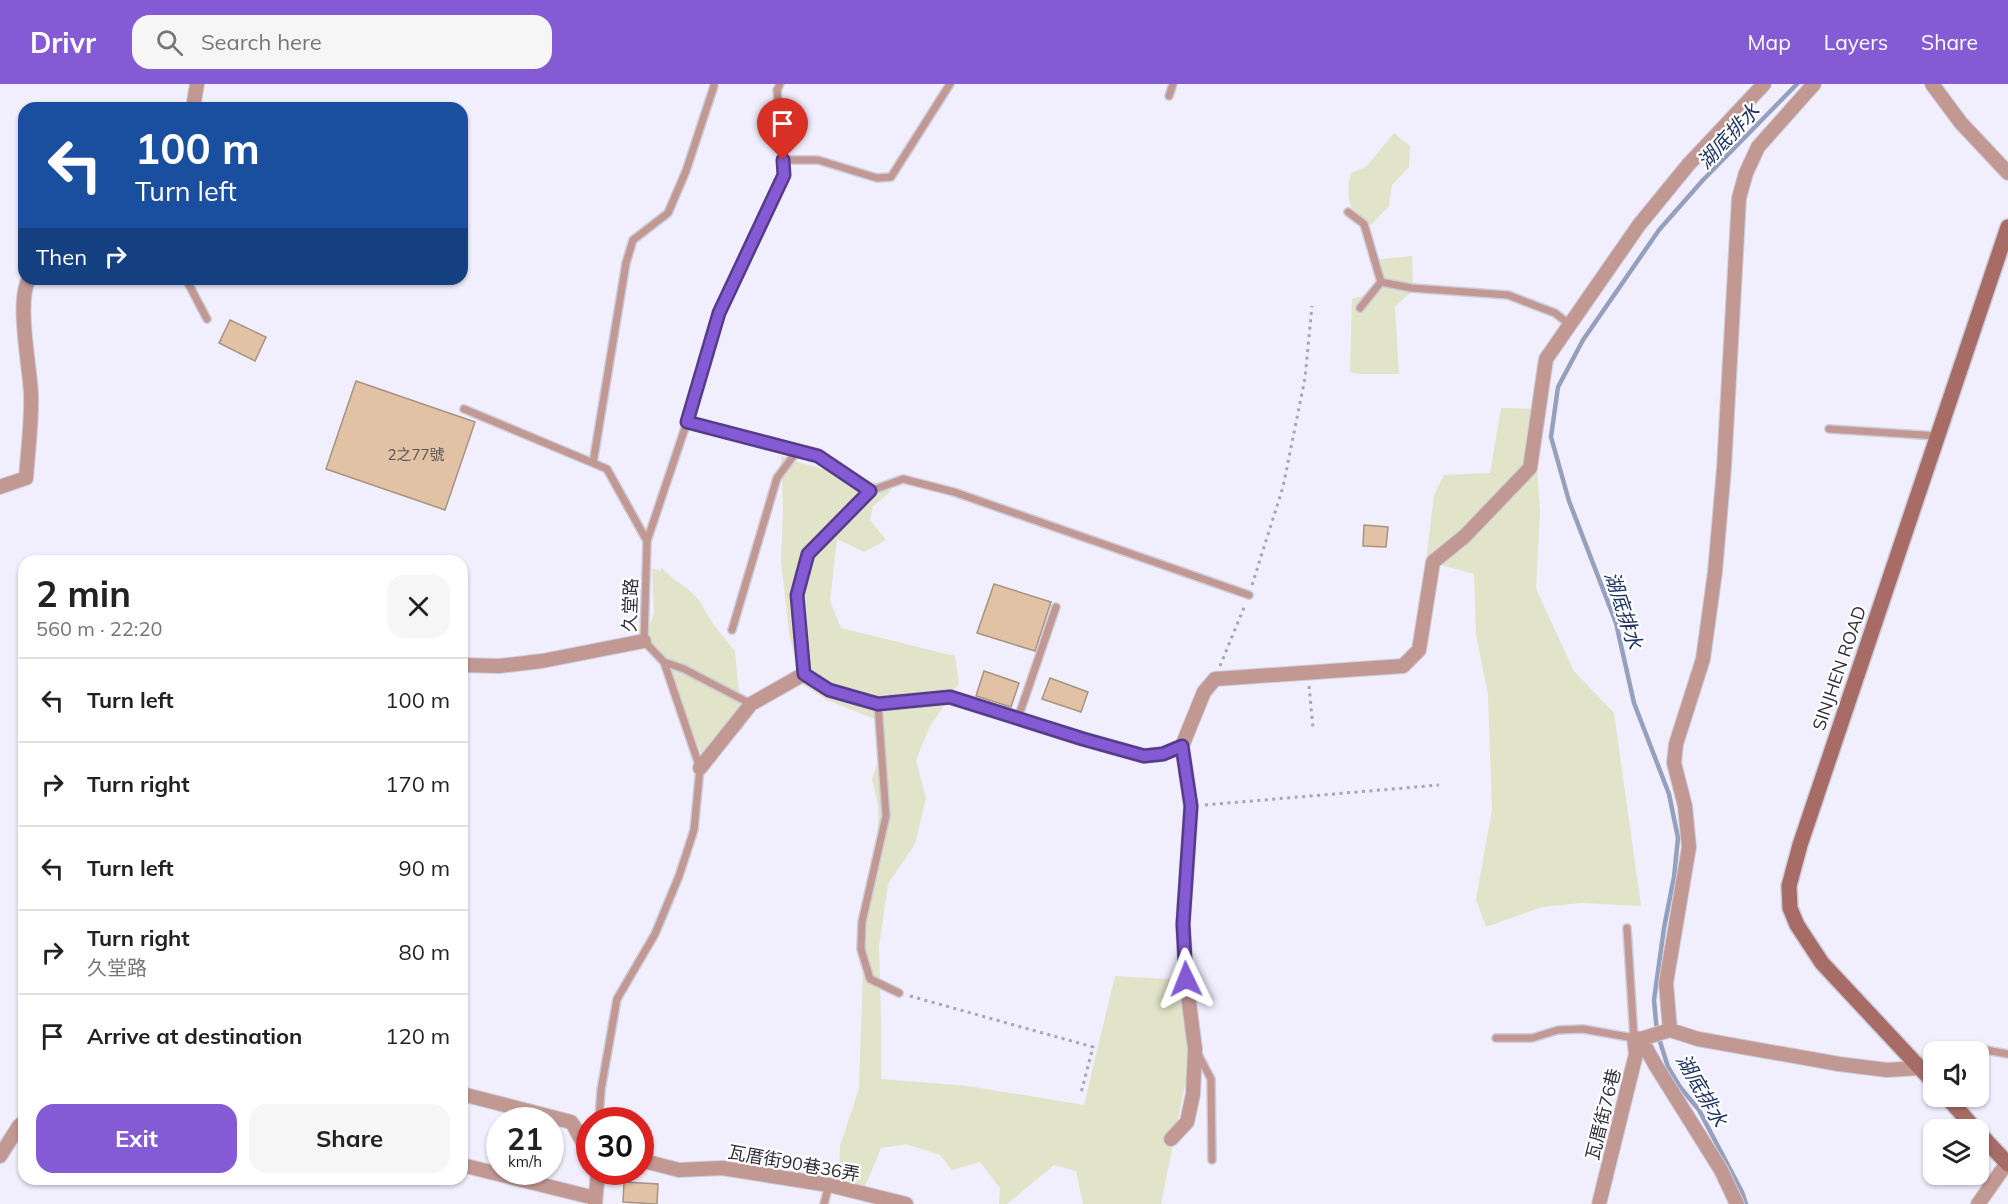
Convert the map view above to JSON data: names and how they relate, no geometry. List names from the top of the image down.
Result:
{
  "streets": {
    "street": ["SINJHEN ROAD", "瓦厝街76巷", "瓦厝街90巷36弄"],
    "lane": ["久堂路"]
  },
  "water": ["湖底排水"],
  "house_numbers": ["2之77號"],
  "page": {
    "header": "Drivr",
    "search": "Search here",
    "nav": ["Map", "Layers", "Share"],
    "turn": ["100 m", "Turn left"],
    "then": "Then",
    "heading": ["2 min", "560 m · 22:20"],
    "list": [
      {
        "name": "Turn left",
        "value": "100 m"
      },
      {
        "name": "Turn right",
        "value": "170 m"
      },
      {
        "name": "Turn left",
        "value": "90 m"
      },
      {
        "name": "Turn right",
        "note": "久堂路",
        "value": "80 m"
      },
      {
        "name": "Arrive at destination",
        "value": "120 m"
      }
    ],
    "buttons": ["Exit", "Share"],
    "speed": "21 km/h",
    "limit": "30"
  }
}
